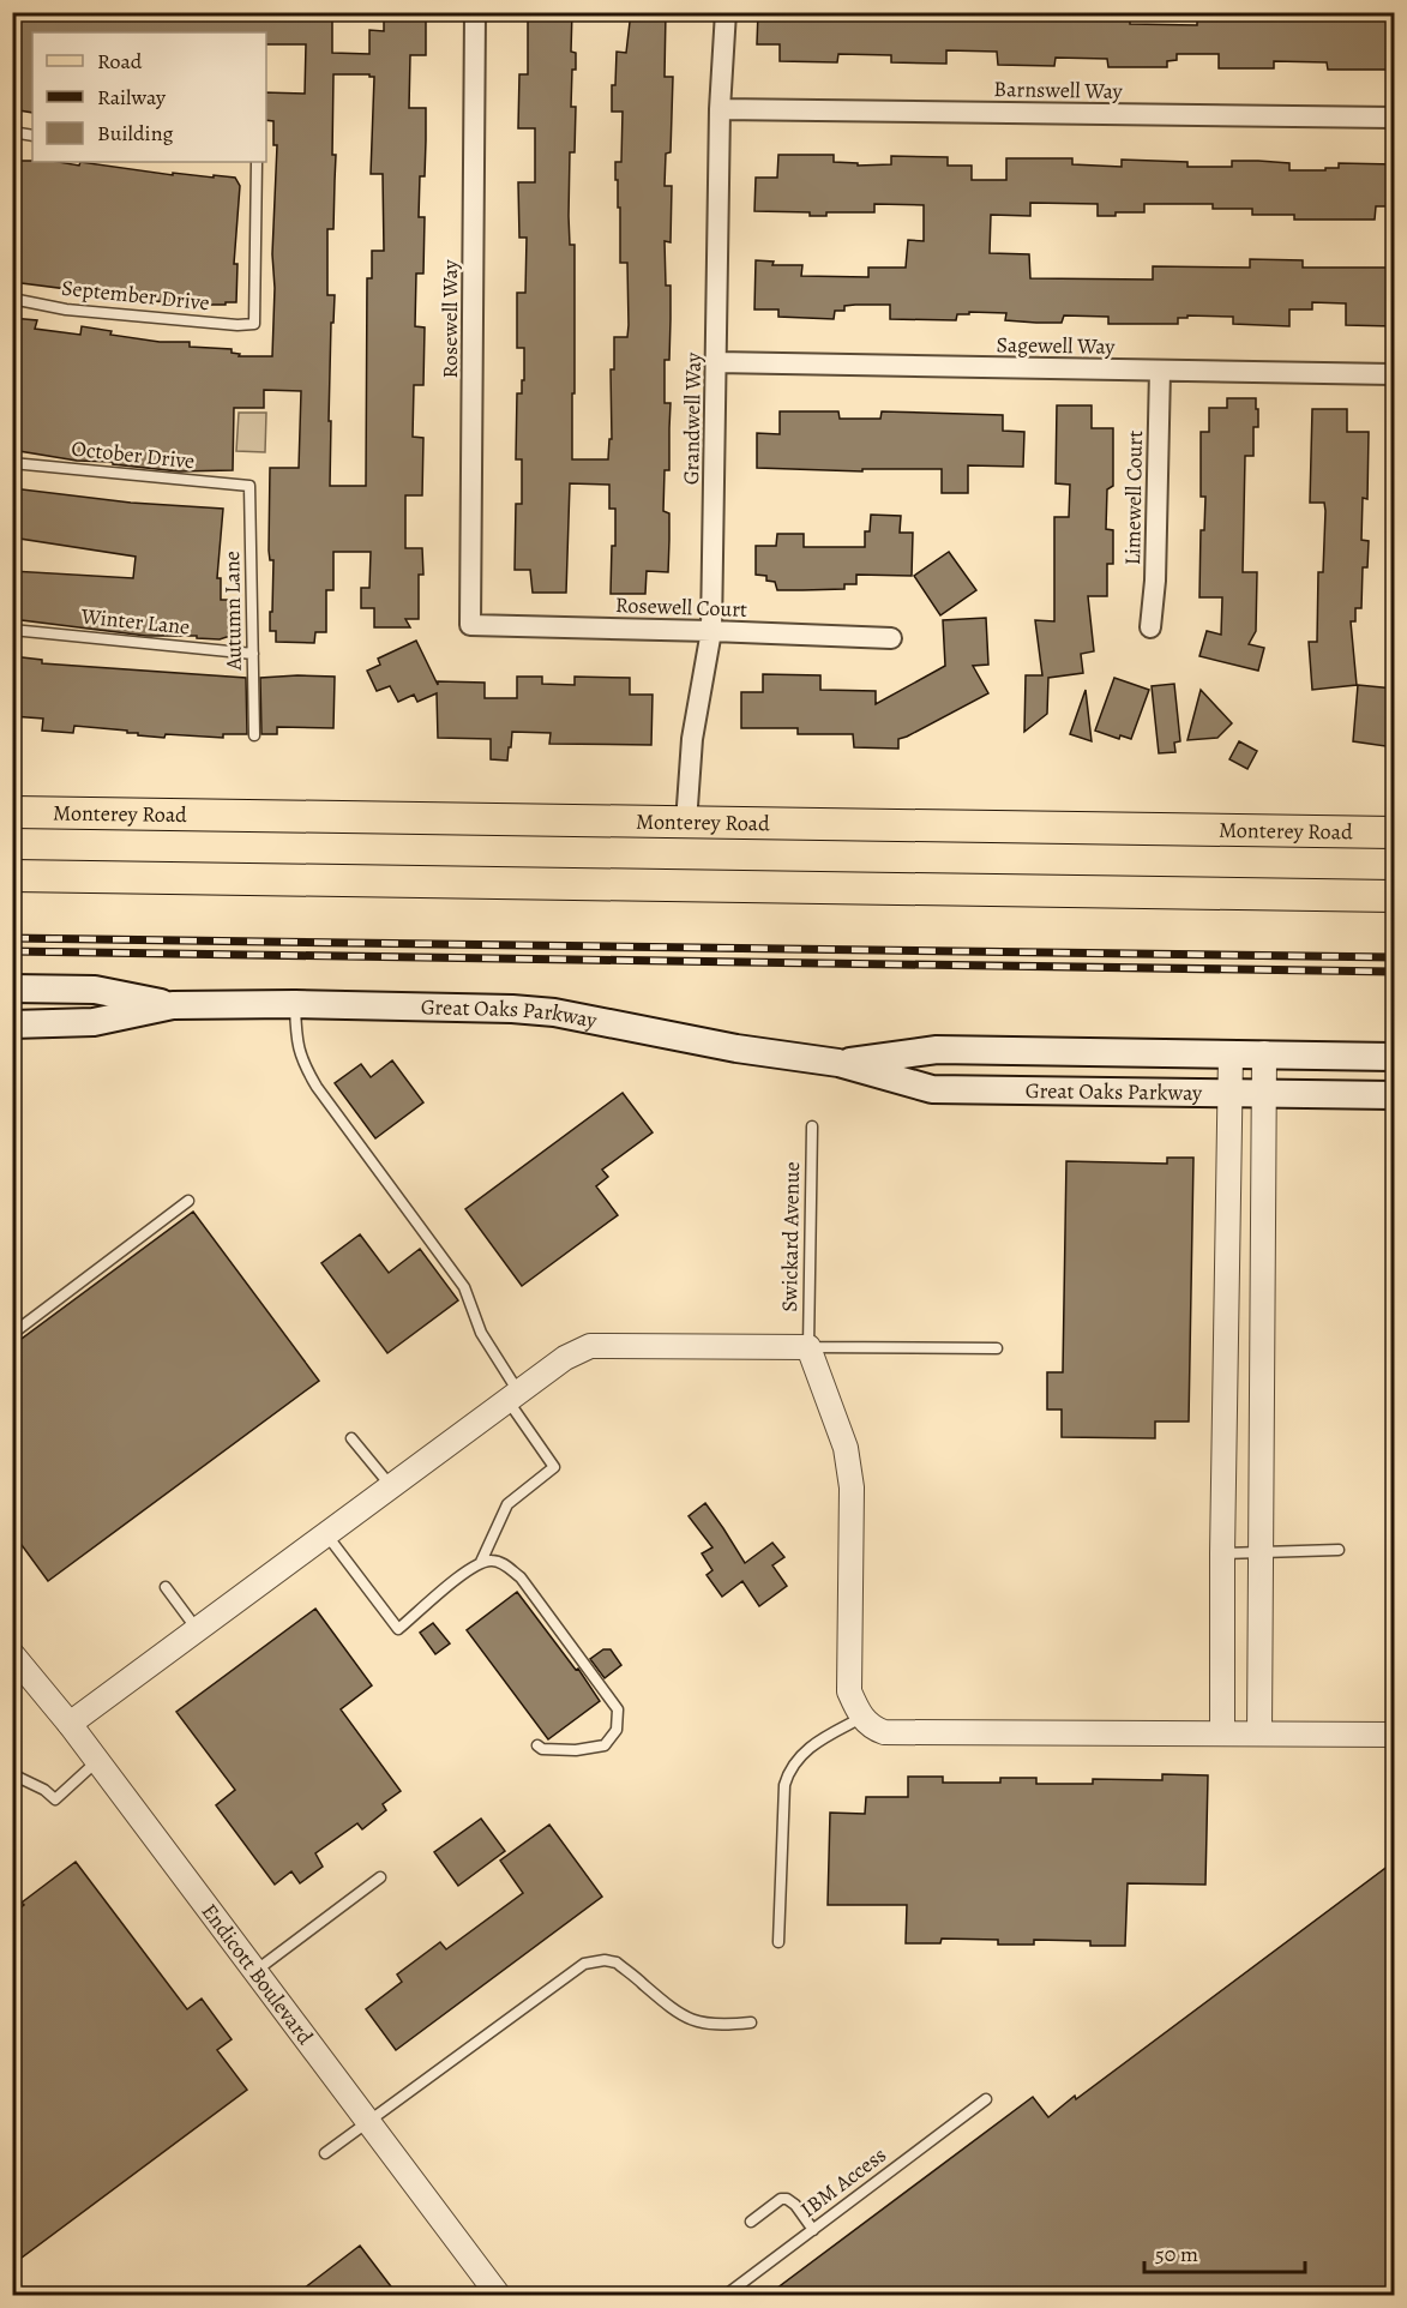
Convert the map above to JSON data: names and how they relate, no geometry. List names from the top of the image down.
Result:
{
  "streets": {
    "main road": ["Monterey Road", "Great Oaks Parkway"],
    "street": [
      "Barnswell Way",
      "Rosewell Way",
      "Sagewell Way",
      "Grandwell Way",
      "Limewell Court",
      "Rosewell Court",
      "Endicott Boulevard"
    ],
    "lane": [
      "September Drive",
      "October Drive",
      "Autumn Lane",
      "Winter Lane",
      "Swickard Avenue",
      "IBM Access"
    ]
  },
  "crossings": [
    ["Barnswell Way", "Grandwell Way"],
    ["Rosewell Way", "Rosewell Court"],
    ["Sagewell Way", "Grandwell Way"],
    ["Sagewell Way", "Limewell Court"],
    ["Grandwell Way", "Rosewell Court"],
    ["Grandwell Way", "Monterey Road"],
    ["October Drive", "Autumn Lane"],
    ["Autumn Lane", "Winter Lane"]
  ],
  "legend": ["Road", "Railway", "Building"],
  "scale_bar": "50 m"
}
